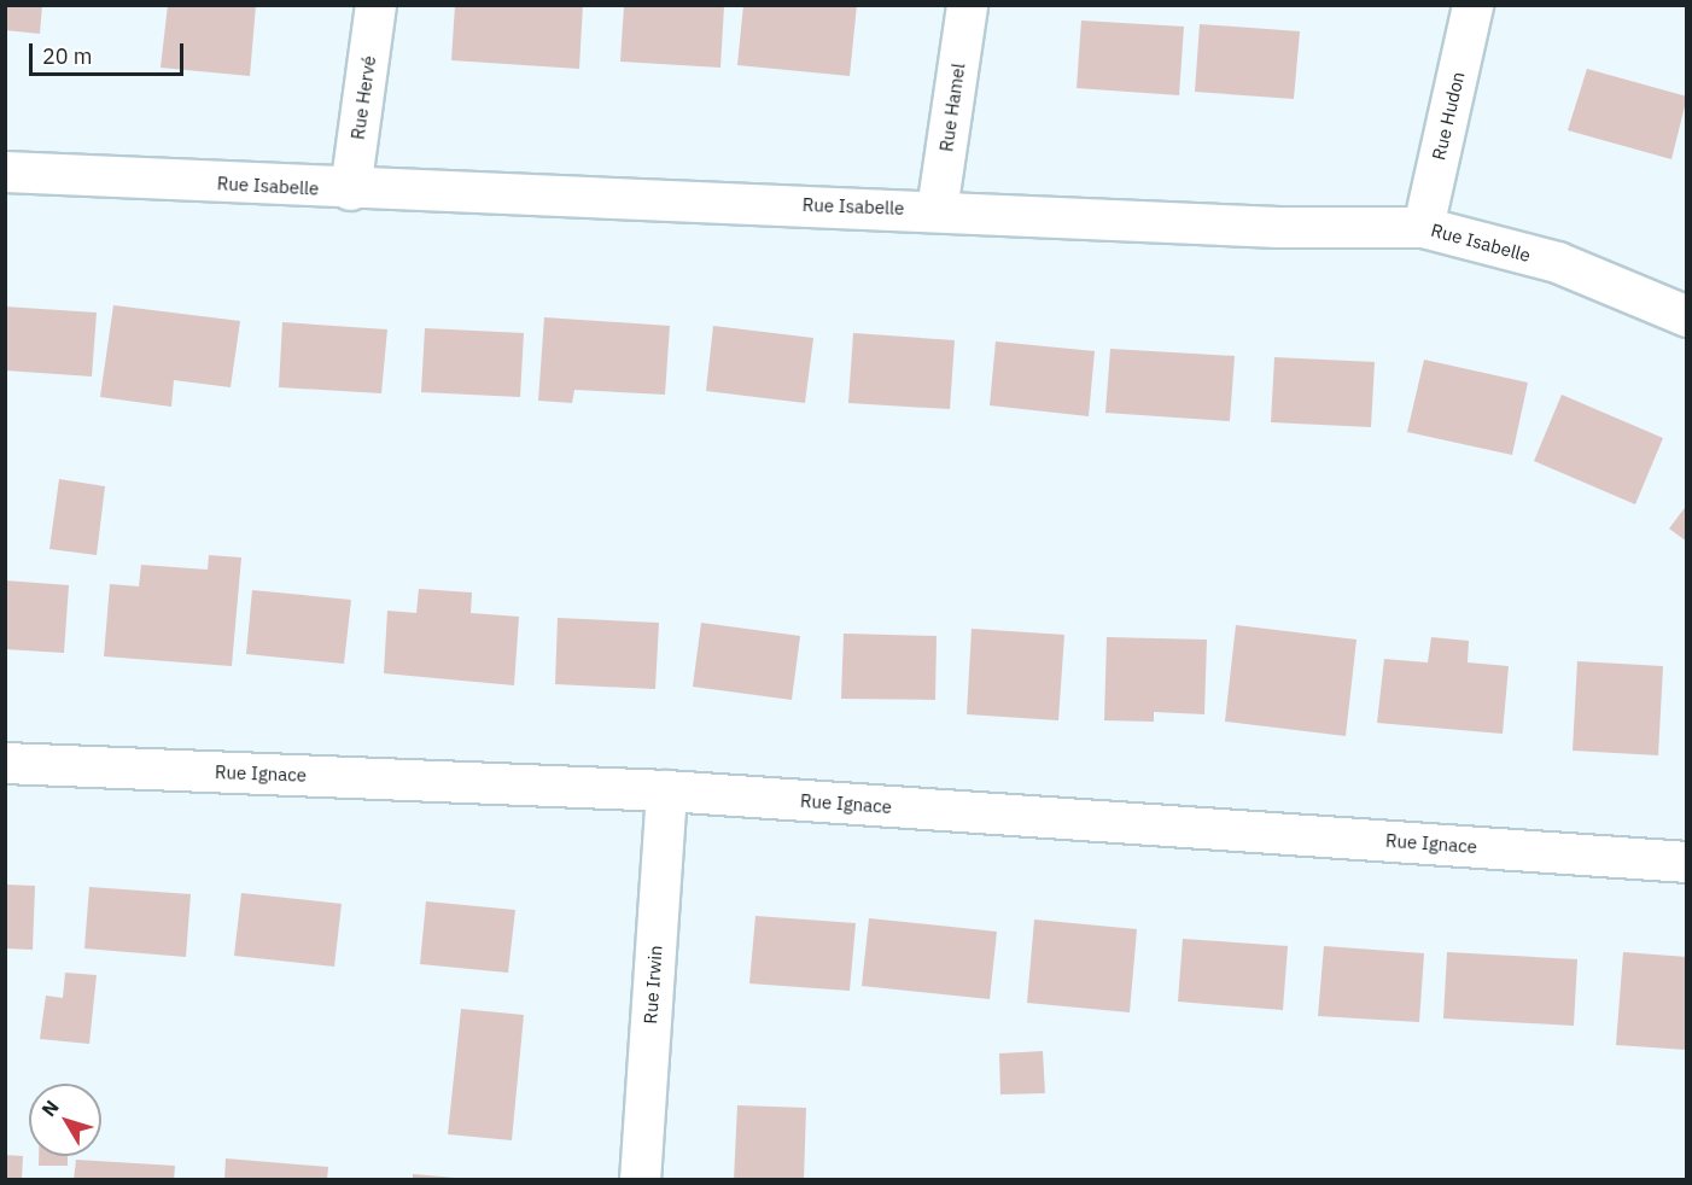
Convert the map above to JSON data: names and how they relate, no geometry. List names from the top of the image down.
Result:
{
  "streets": {
    "street": [
      "Rue Hervé",
      "Rue Hamel",
      "Rue Hudon",
      "Rue Isabelle",
      "Rue Ignace",
      "Rue Irwin"
    ]
  },
  "crossings": [
    ["Rue Hervé", "Rue Isabelle"],
    ["Rue Hamel", "Rue Isabelle"],
    ["Rue Hudon", "Rue Isabelle"],
    ["Rue Ignace", "Rue Irwin"]
  ],
  "scale_bar": "20 m",
  "north": "top left"
}
